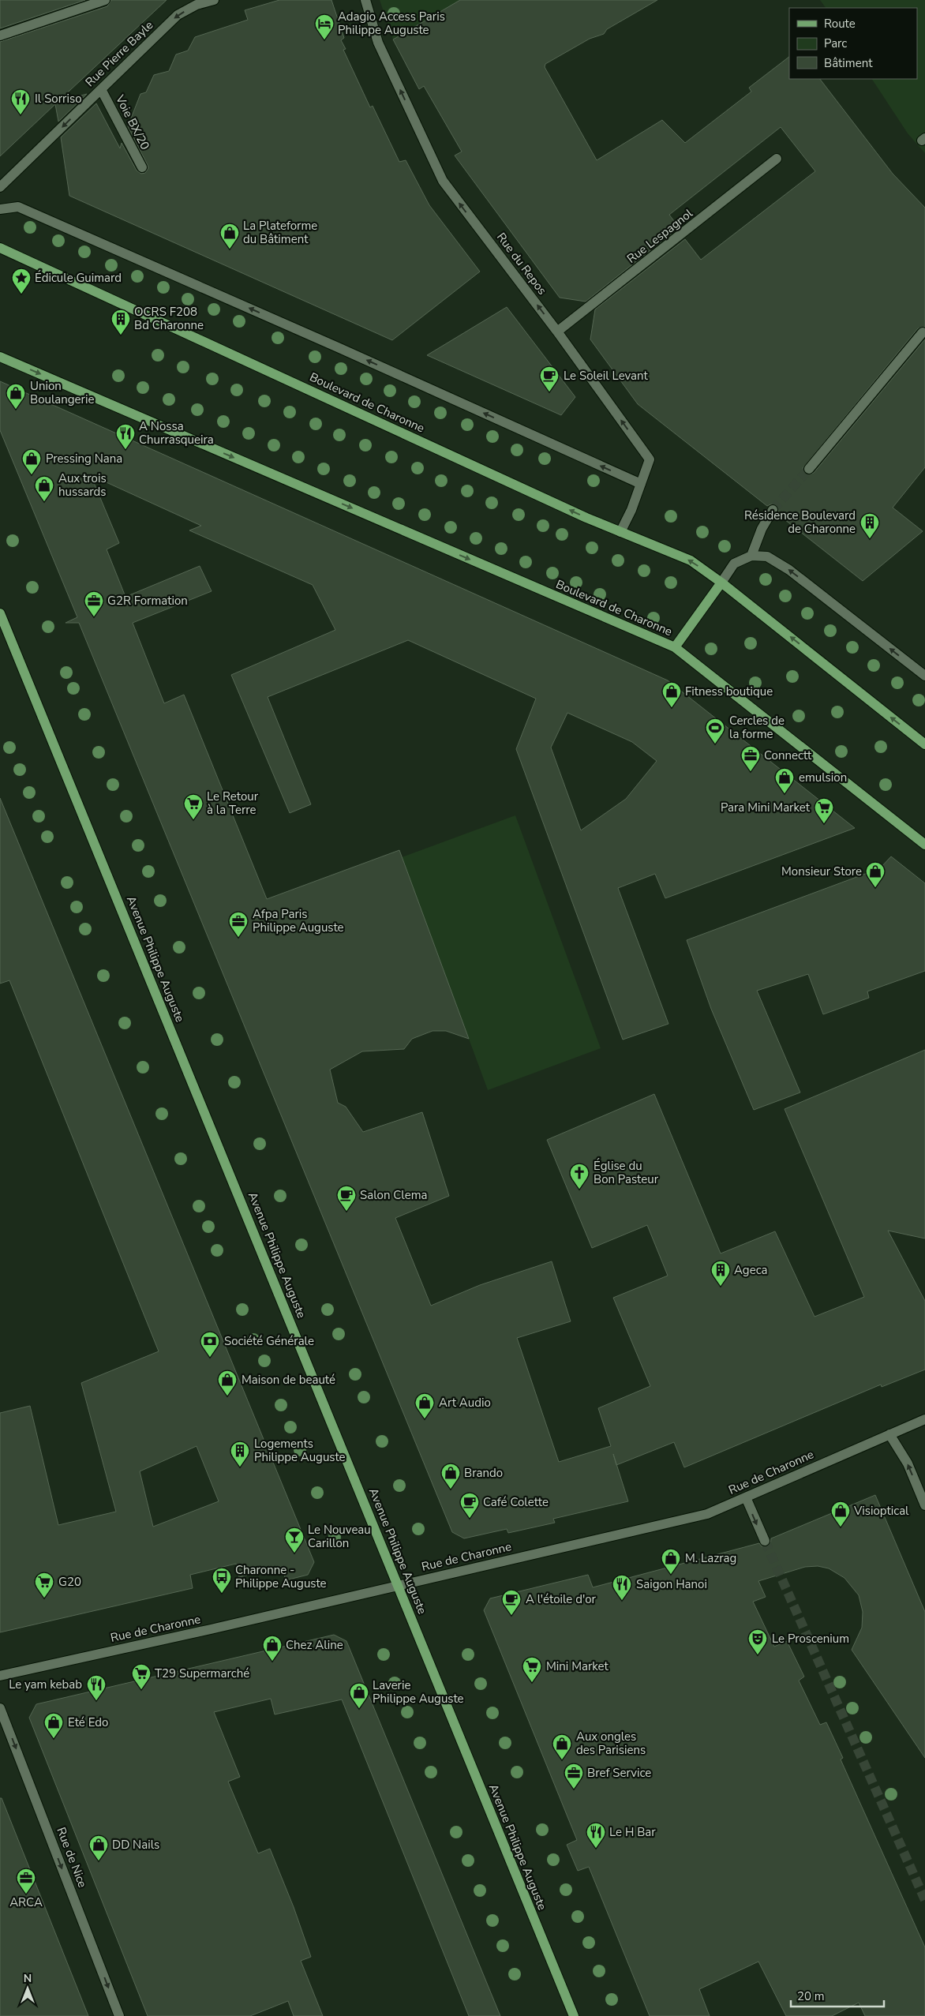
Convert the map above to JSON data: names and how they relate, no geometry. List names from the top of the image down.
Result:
{
  "streets": {
    "main road": ["Boulevard de Charonne", "Avenue Philippe Auguste"],
    "street": [
      "Rue Pierre Bayle",
      "Voie BX/20",
      "Rue Lespagnol",
      "Rue du Repos",
      "Rue de Charonne",
      "Rue de Nice"
    ]
  },
  "crossings": [
    ["Rue Pierre Bayle", "Voie BX/20"],
    ["Rue Lespagnol", "Rue du Repos"],
    ["Rue du Repos", "Boulevard de Charonne"],
    ["Avenue Philippe Auguste", "Rue de Charonne"]
  ],
  "one_way": ["Rue Pierre Bayle", "Rue du Repos", "Rue de Nice"],
  "places": {
    "hotel": ["Adagio Access Paris Philippe Auguste"],
    "restaurant": [
      "Il Sorriso",
      "A Nossa Churrasqueira",
      "Saigon Hanoi",
      "Le yam kebab",
      "Le H Bar"
    ],
    "shop": [
      "La Plateforme du Bâtiment",
      "Union Boulangerie",
      "Pressing Nana",
      "Aux trois hussards",
      "Fitness boutique",
      "emulsion",
      "Monsieur Store",
      "Maison de beauté",
      "Art Audio",
      "Brando",
      "Visioptical",
      "M. Lazrag",
      "Chez Aline",
      "Laverie Philippe Auguste",
      "Eté Edo",
      "Aux ongles des Parisiens",
      "DD Nails"
    ],
    "place": ["Édicule Guimard"],
    "building": [
      "OCRS F208 Bd Charonne",
      "Résidence Boulevard de Charonne",
      "Ageca",
      "Logements Philippe Auguste"
    ],
    "cafe": [
      "Le Soleil Levant",
      "Salon Clema",
      "Café Colette",
      "A l'étoile d'or"
    ],
    "office": [
      "G2R Formation",
      "Connectt",
      "Afpa Paris Philippe Auguste",
      "Bref Service",
      "ARCA"
    ],
    "sports": ["Cercles de la forme"],
    "supermarket": [
      "Le Retour à la Terre",
      "Para Mini Market",
      "G20",
      "Mini Market",
      "T29 Supermarché"
    ],
    "church": ["Église du Bon Pasteur"],
    "bank": ["Société Générale"],
    "bar": ["Le Nouveau Carillon"],
    "bus stop": ["Charonne - Philippe Auguste"],
    "theatre": ["Le Proscenium"]
  },
  "legend": ["Route", "Parc", "Bâtiment"],
  "scale_bar": "20 m",
  "north": "top"
}
